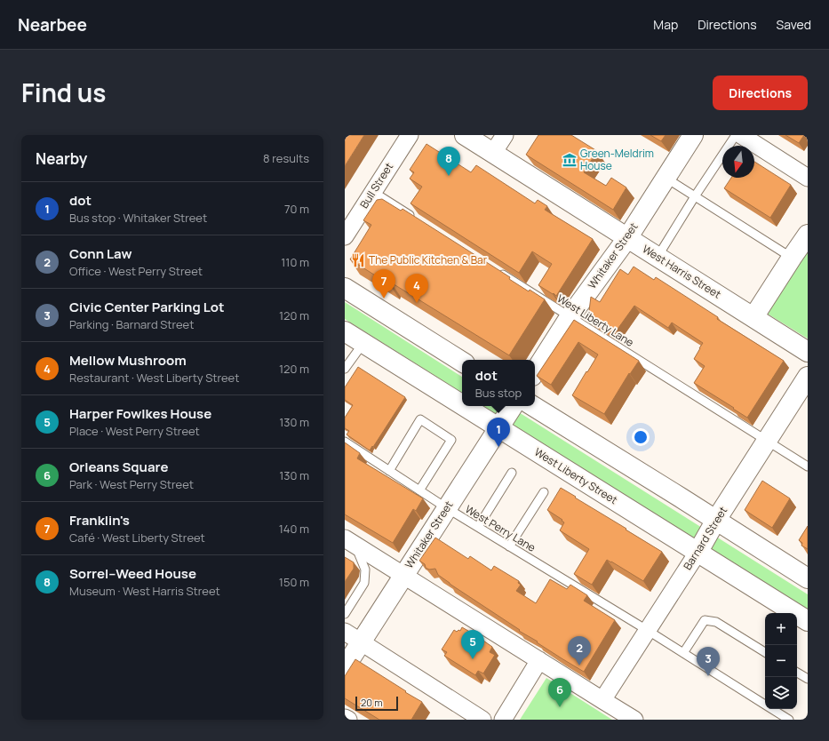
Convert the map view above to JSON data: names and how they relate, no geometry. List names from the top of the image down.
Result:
{
  "streets": {
    "main road": [
      "Whitaker Street",
      "West Harris Street",
      "West Liberty Street",
      "Barnard Street"
    ],
    "street": ["Bull Street"],
    "lane": ["West Liberty Lane", "West Perry Lane"]
  },
  "crossings": [
    ["Whitaker Street", "West Harris Street"],
    ["Whitaker Street", "West Liberty Lane"],
    ["Whitaker Street", "West Liberty Street"],
    ["Whitaker Street", "West Perry Lane"],
    ["West Liberty Lane", "Barnard Street"],
    ["West Liberty Street", "Barnard Street"],
    ["West Perry Lane", "Barnard Street"]
  ],
  "places": {
    "museum": ["Green-Meldrim House"],
    "restaurant": ["The Public Kitchen & Bar"]
  },
  "scale_bar": "20 m",
  "north": "bottom",
  "page": {
    "header": "Nearbee",
    "nav": ["Map", "Directions", "Saved"],
    "title": "Find us",
    "buttons": "Directions",
    "heading": ["Nearby", "8 results"],
    "pins": [
      "8",
      "7",
      "4",
      "1",
      "5",
      "2",
      "3",
      "6"
    ],
    "list": [
      {
        "mark": "1",
        "name": "dot",
        "note": "Bus stop · Whitaker Street",
        "value": "70 m"
      },
      {
        "mark": "2",
        "name": "Conn Law",
        "note": "Office · West Perry Street",
        "value": "110 m"
      },
      {
        "mark": "3",
        "name": "Civic Center Parking Lot",
        "note": "Parking · Barnard Street",
        "value": "120 m"
      },
      {
        "mark": "4",
        "name": "Mellow Mushroom",
        "note": "Restaurant · West Liberty Street",
        "value": "120 m"
      },
      {
        "mark": "5",
        "name": "Harper Fowlkes House",
        "note": "Place · West Perry Street",
        "value": "130 m"
      },
      {
        "mark": "6",
        "name": "Orleans Square",
        "note": "Park · West Perry Street",
        "value": "130 m"
      },
      {
        "mark": "7",
        "name": "Franklin's",
        "note": "Café · West Liberty Street",
        "value": "140 m"
      },
      {
        "mark": "8",
        "name": "Sorrel–Weed House",
        "note": "Museum · West Harris Street",
        "value": "150 m"
      }
    ],
    "popup": ["dot", "Bus stop"],
    "map_buttons": ["+", "−"],
    "scale": "20 m"
  }
}
